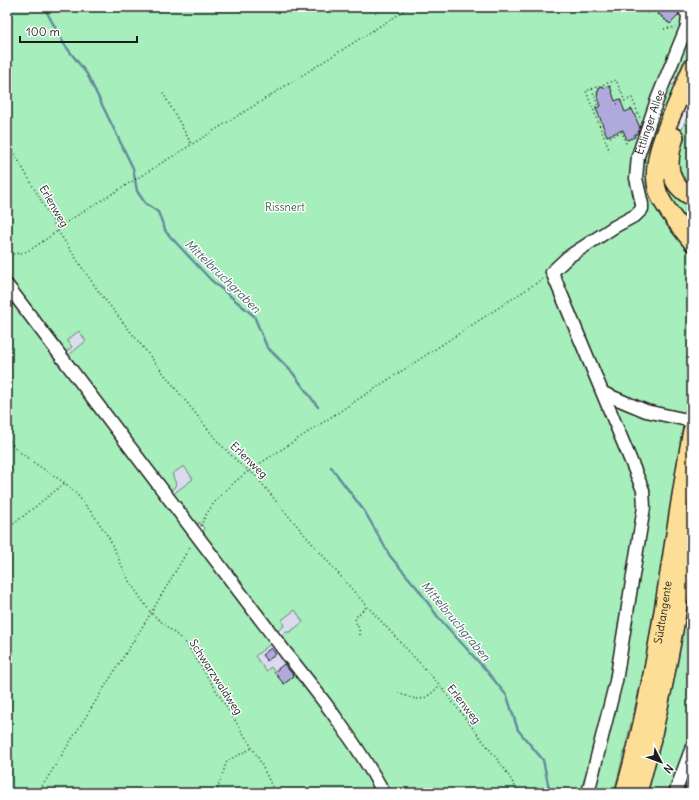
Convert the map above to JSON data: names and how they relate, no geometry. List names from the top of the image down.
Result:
{
  "streets": {
    "highway": ["Südtangente"],
    "lane": ["Ettlinger Allee"],
    "path": ["Erlenweg", "Schwarzwaldweg"]
  },
  "water": ["Mittelbruchgraben"],
  "parks": ["Rissnert"],
  "scale_bar": "100 m",
  "north": "bottom right"
}
